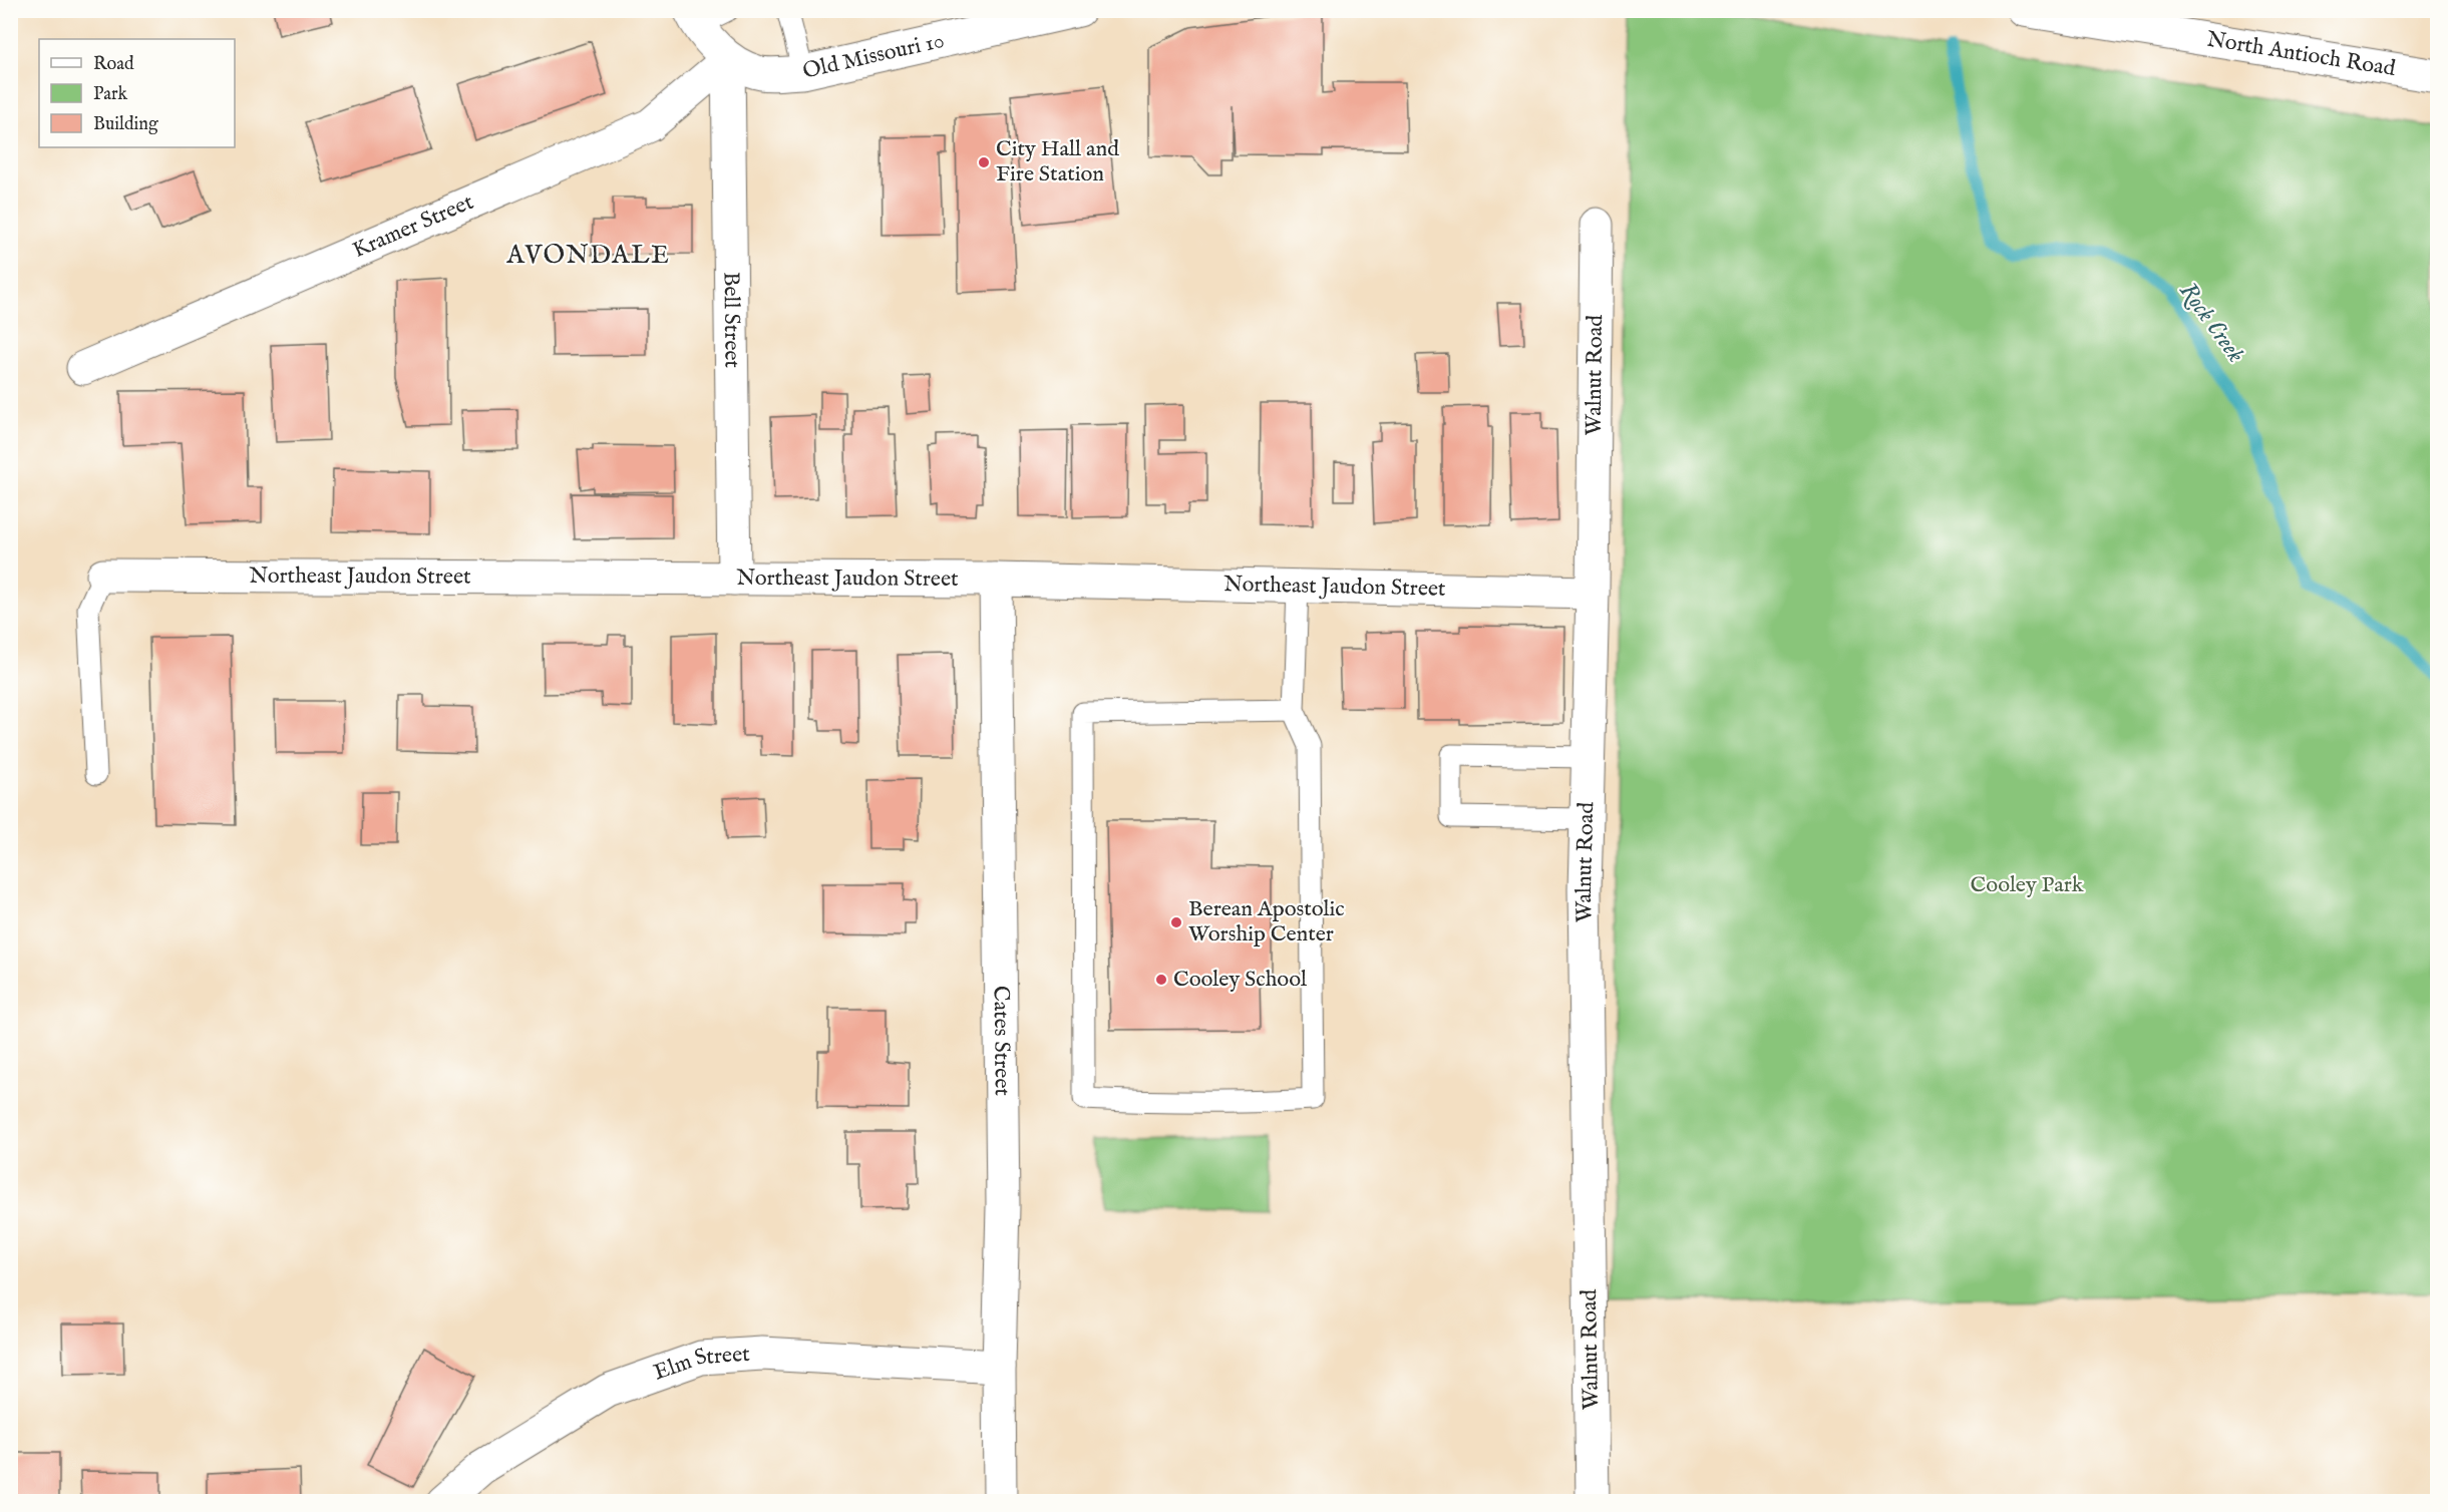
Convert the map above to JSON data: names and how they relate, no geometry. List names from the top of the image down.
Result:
{
  "streets": {
    "street": [
      "North Antioch Road",
      "Old Missouri 10",
      "Kramer Street",
      "Bell Street",
      "Walnut Road",
      "Northeast Jaudon Street",
      "Cates Street",
      "Elm Street"
    ]
  },
  "crossings": [
    ["Old Missouri 10", "Kramer Street"],
    ["Old Missouri 10", "Bell Street"],
    ["Kramer Street", "Bell Street"],
    ["Bell Street", "Northeast Jaudon Street"],
    ["Walnut Road", "Northeast Jaudon Street"],
    ["Northeast Jaudon Street", "Cates Street"],
    ["Cates Street", "Elm Street"]
  ],
  "districts": ["AVONDALE"],
  "water": ["Rock Creek"],
  "parks": ["Cooley Park"],
  "places": ["City Hall and Fire Station", "Berean Apostolic Worship Center", "Cooley School"],
  "legend": ["Road", "Park", "Building"]
}
